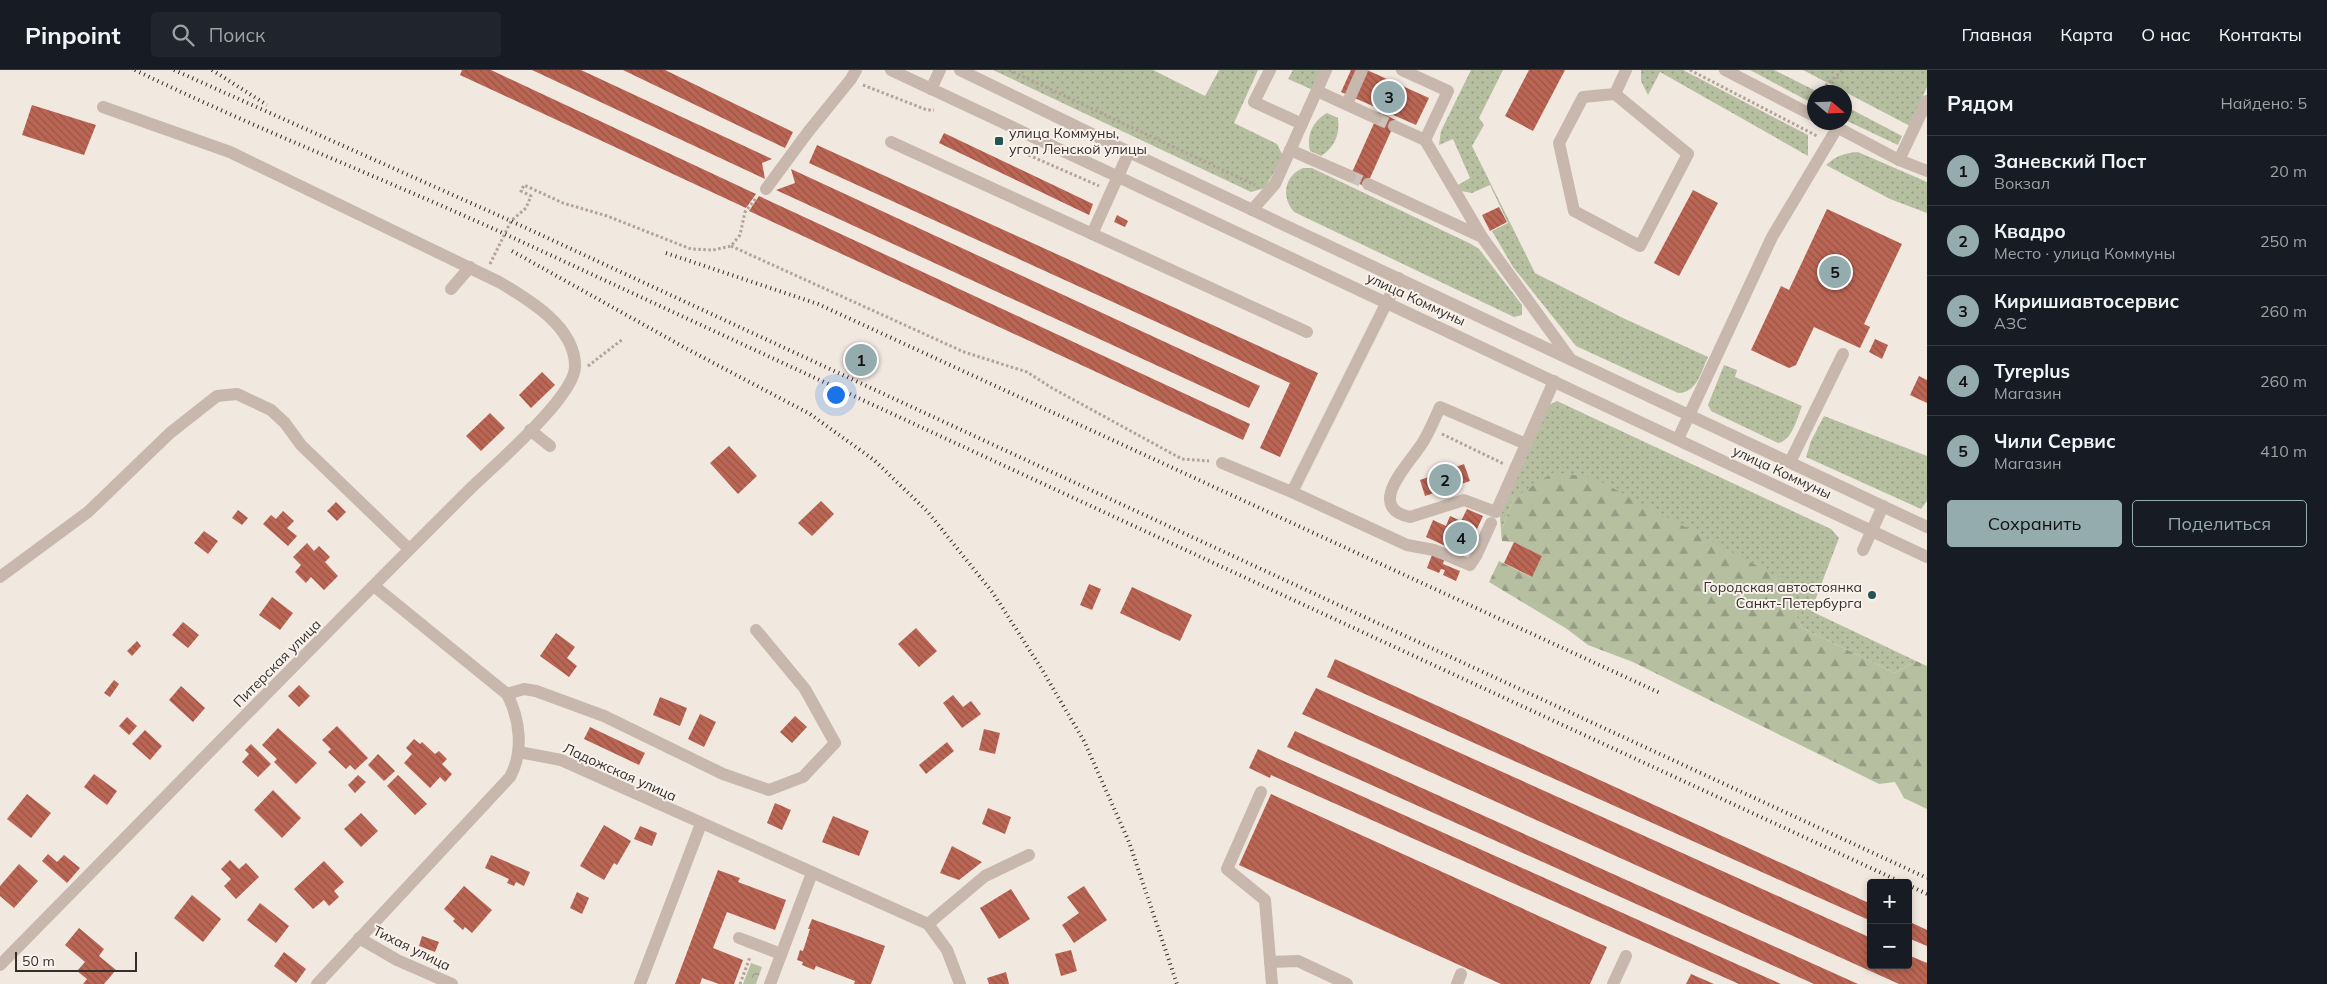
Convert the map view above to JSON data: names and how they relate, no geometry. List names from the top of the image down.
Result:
{
  "streets": {
    "street": [
      "улица Коммуны",
      "Питерская улица",
      "Ладожская улица",
      "Тихая улица"
    ]
  },
  "places": {
    "transit": ["улица Коммуны, угол Ленской улицы"],
    "other": ["Городская автостоянка Санкт-Петербурга"]
  },
  "scale_bar": "50 m",
  "north": "right",
  "page": {
    "header": "Pinpoint",
    "search": "Поиск",
    "nav": [
      "Главная",
      "Карта",
      "О нас",
      "Контакты"
    ],
    "heading": ["Рядом", "Найдено: 5"],
    "pins": [
      "3",
      "5",
      "1",
      "2",
      "4"
    ],
    "list": [
      {
        "mark": "1",
        "name": "Заневский Пост",
        "note": "Вокзал",
        "value": "20 m"
      },
      {
        "mark": "2",
        "name": "Квадро",
        "note": "Место · улица Коммуны",
        "value": "250 m"
      },
      {
        "mark": "3",
        "name": "Киришиавтосервис",
        "note": "АЗС",
        "value": "260 m"
      },
      {
        "mark": "4",
        "name": "Tyreplus",
        "note": "Магазин",
        "value": "260 m"
      },
      {
        "mark": "5",
        "name": "Чили Сервис",
        "note": "Магазин",
        "value": "410 m"
      }
    ],
    "buttons": ["Сохранить", "Поделиться"],
    "map_buttons": ["+", "−"],
    "scale": "50 m"
  }
}
